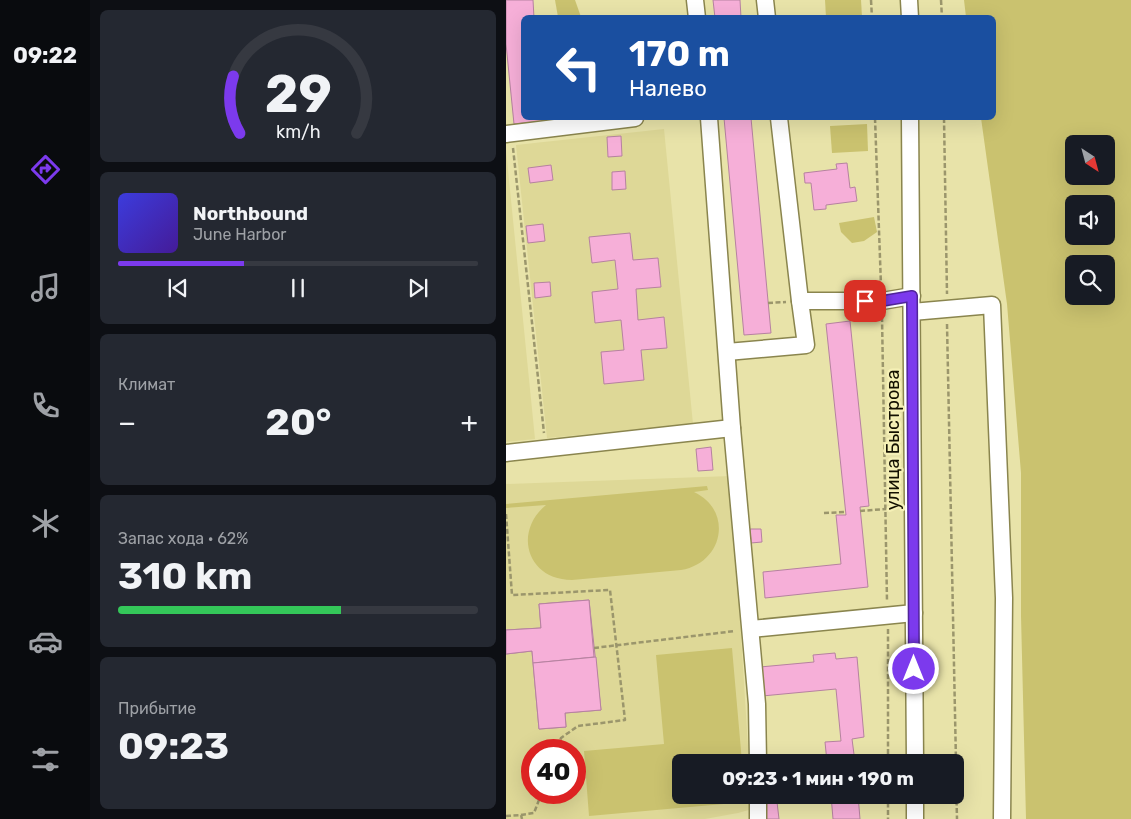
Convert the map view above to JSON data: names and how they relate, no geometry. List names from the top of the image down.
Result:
{
  "streets": {
    "street": ["улица Быстрова"]
  },
  "north": "bottom right",
  "page": {
    "tabs": "09:22",
    "turn": ["170 m", "Налево"],
    "song": ["Northbound", "June Harbor"],
    "tile": [
      "Климат",
      ["Запас хода · 62%", "310 km"],
      ["Прибытие", "09:23"]
    ],
    "heat": ["−", "20°", "+"],
    "limit": "40",
    "trip": "09:23 · 1 мин · 190 m",
    "gauge": ["29", "km/h"]
  }
}
